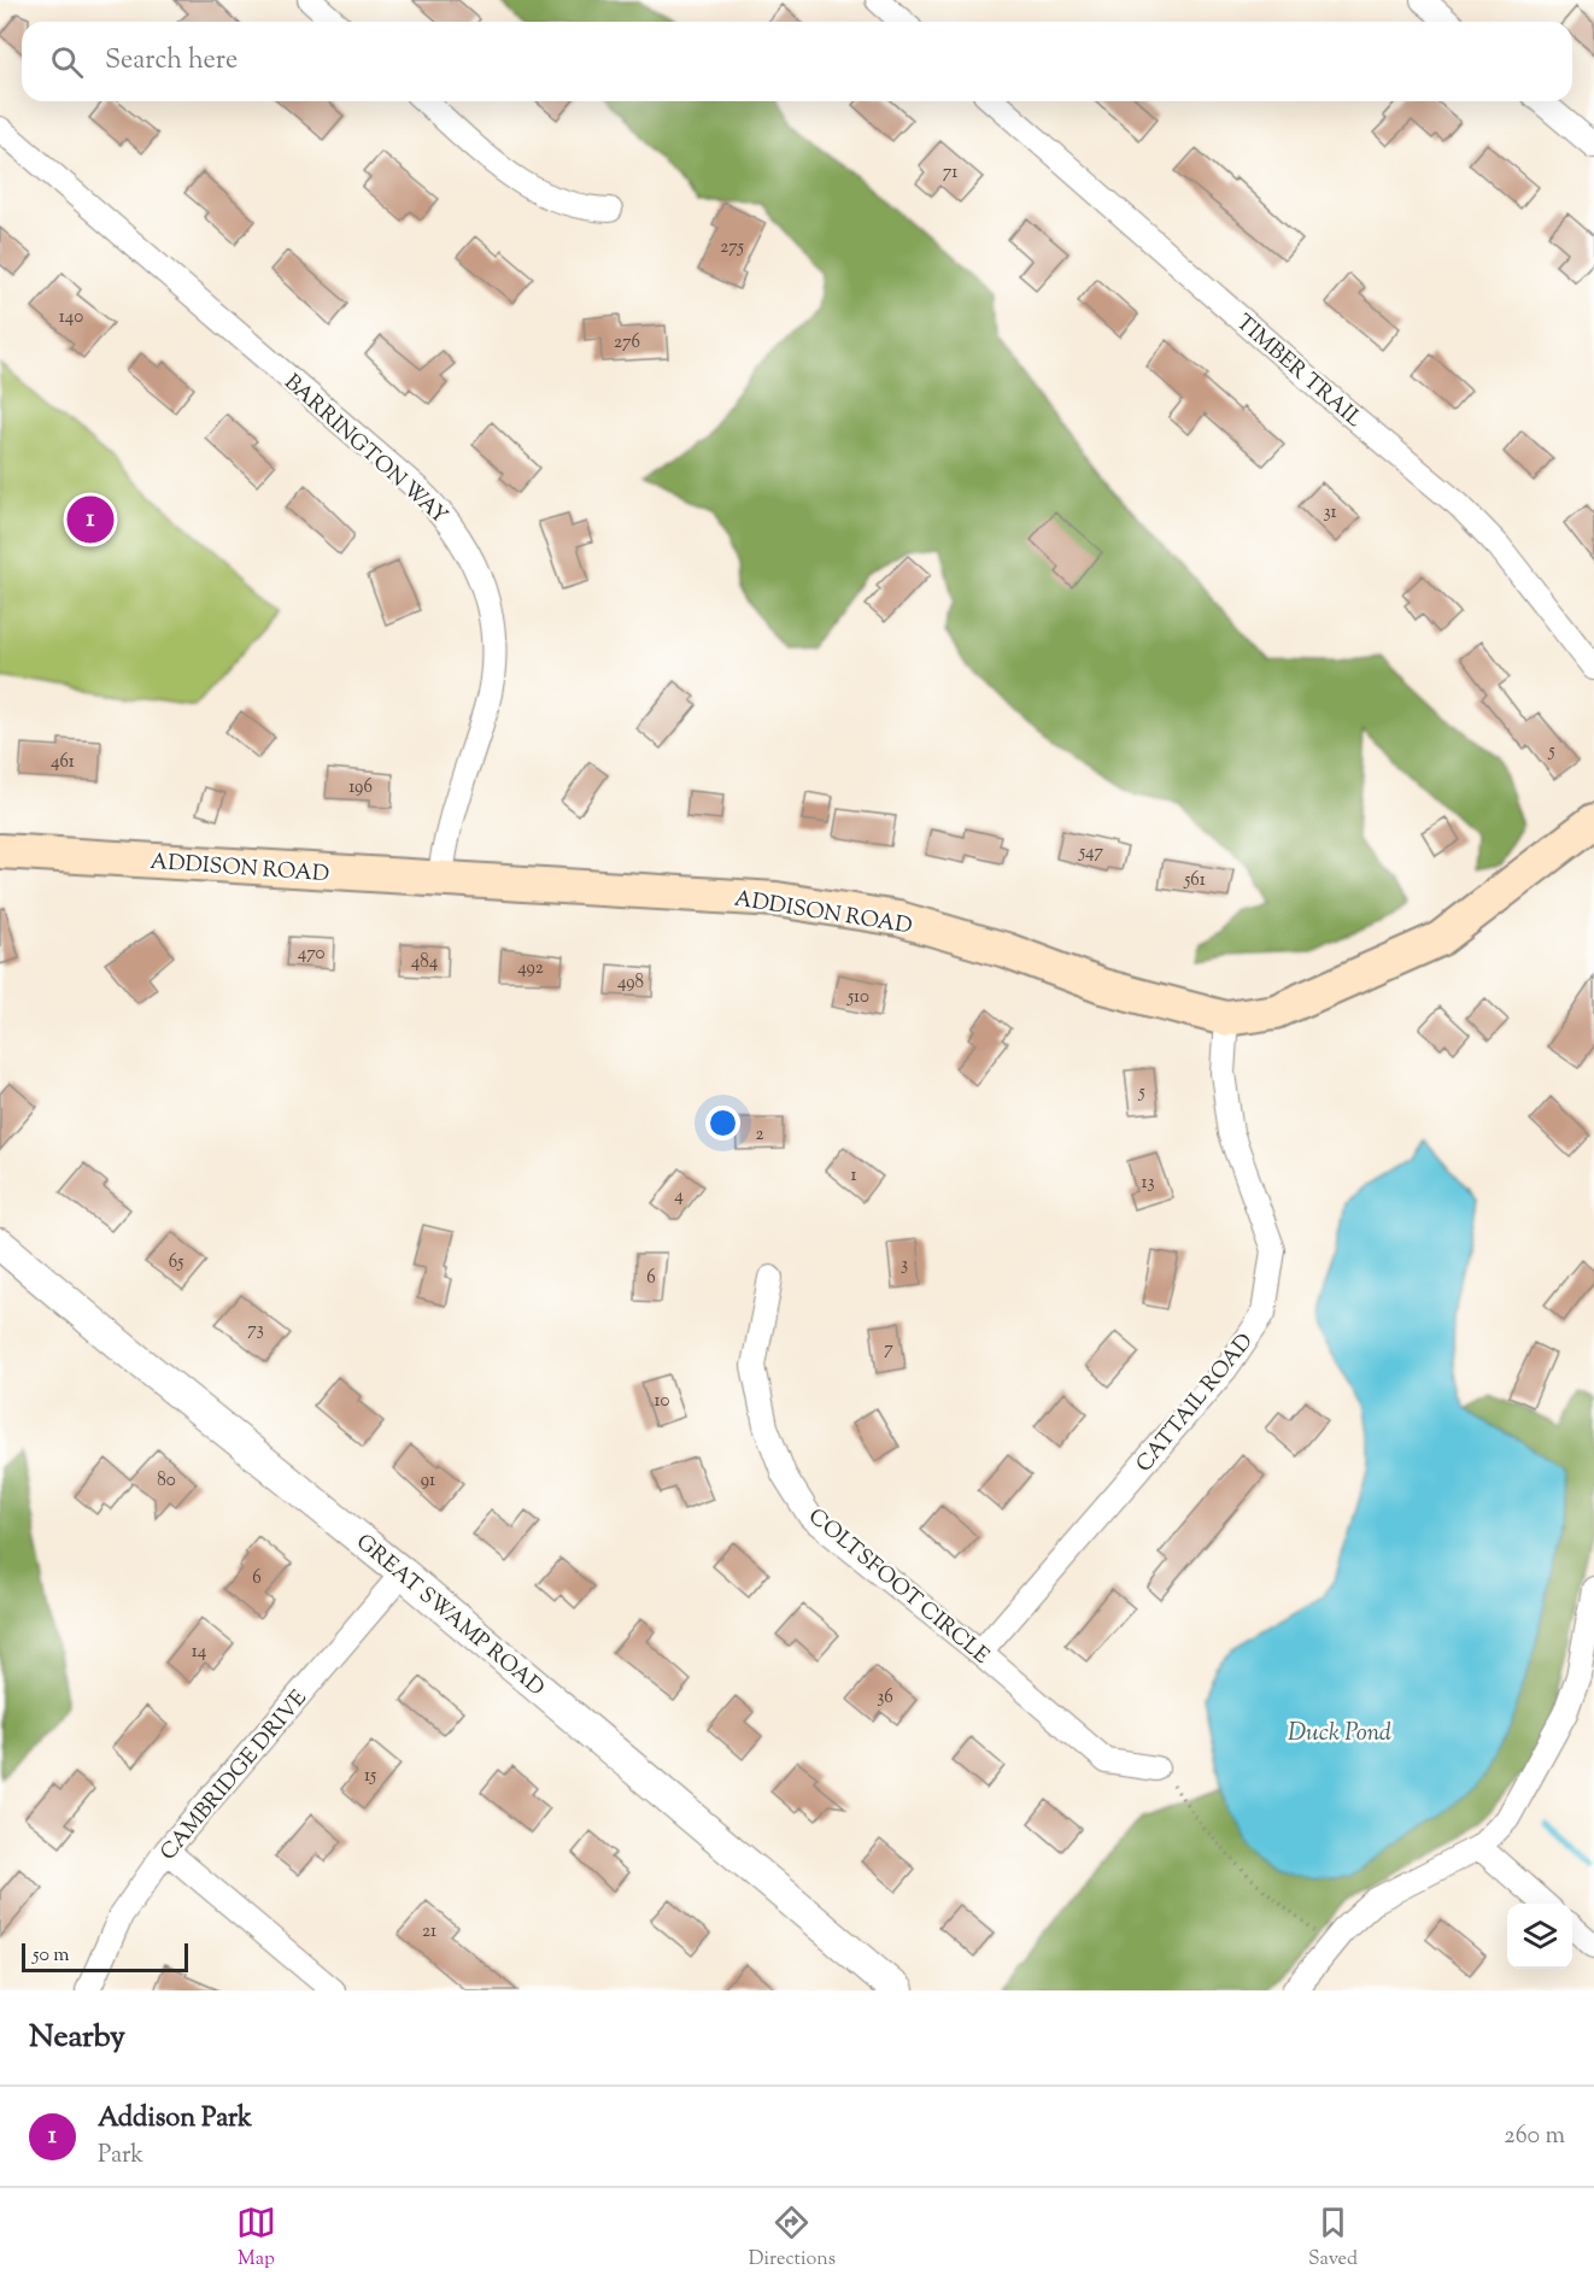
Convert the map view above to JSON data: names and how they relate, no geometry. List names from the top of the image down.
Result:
{
  "streets": {
    "main road": ["ADDISON ROAD"],
    "street": [
      "TIMBER TRAIL",
      "BARRINGTON WAY",
      "CATTAIL ROAD",
      "COLTSFOOT CIRCLE",
      "GREAT SWAMP ROAD",
      "CAMBRIDGE DRIVE"
    ]
  },
  "crossings": [
    ["BARRINGTON WAY", "ADDISON ROAD"],
    ["ADDISON ROAD", "CATTAIL ROAD"],
    ["CATTAIL ROAD", "COLTSFOOT CIRCLE"],
    ["GREAT SWAMP ROAD", "CAMBRIDGE DRIVE"]
  ],
  "water": ["Duck Pond"],
  "house_numbers": [
    "71",
    "275",
    "140",
    "276",
    "31",
    "5",
    "461",
    "196",
    "547",
    "561",
    "470",
    "484",
    "492",
    "498",
    "510",
    "5",
    "2",
    "1",
    "13",
    "4",
    "65",
    "3",
    "6",
    "73",
    "7",
    "10",
    "80",
    "91",
    "6",
    "14",
    "36",
    "15",
    "21"
  ],
  "scale_bar": "50 m",
  "page": {
    "search": "Search here",
    "pins": "1",
    "scale": "50 m",
    "heading": "Nearby",
    "list": [
      {
        "mark": "1",
        "name": "Addison Park",
        "note": "Park",
        "value": "260 m"
      }
    ],
    "nav": ["Map", "Directions", "Saved"]
  }
}
